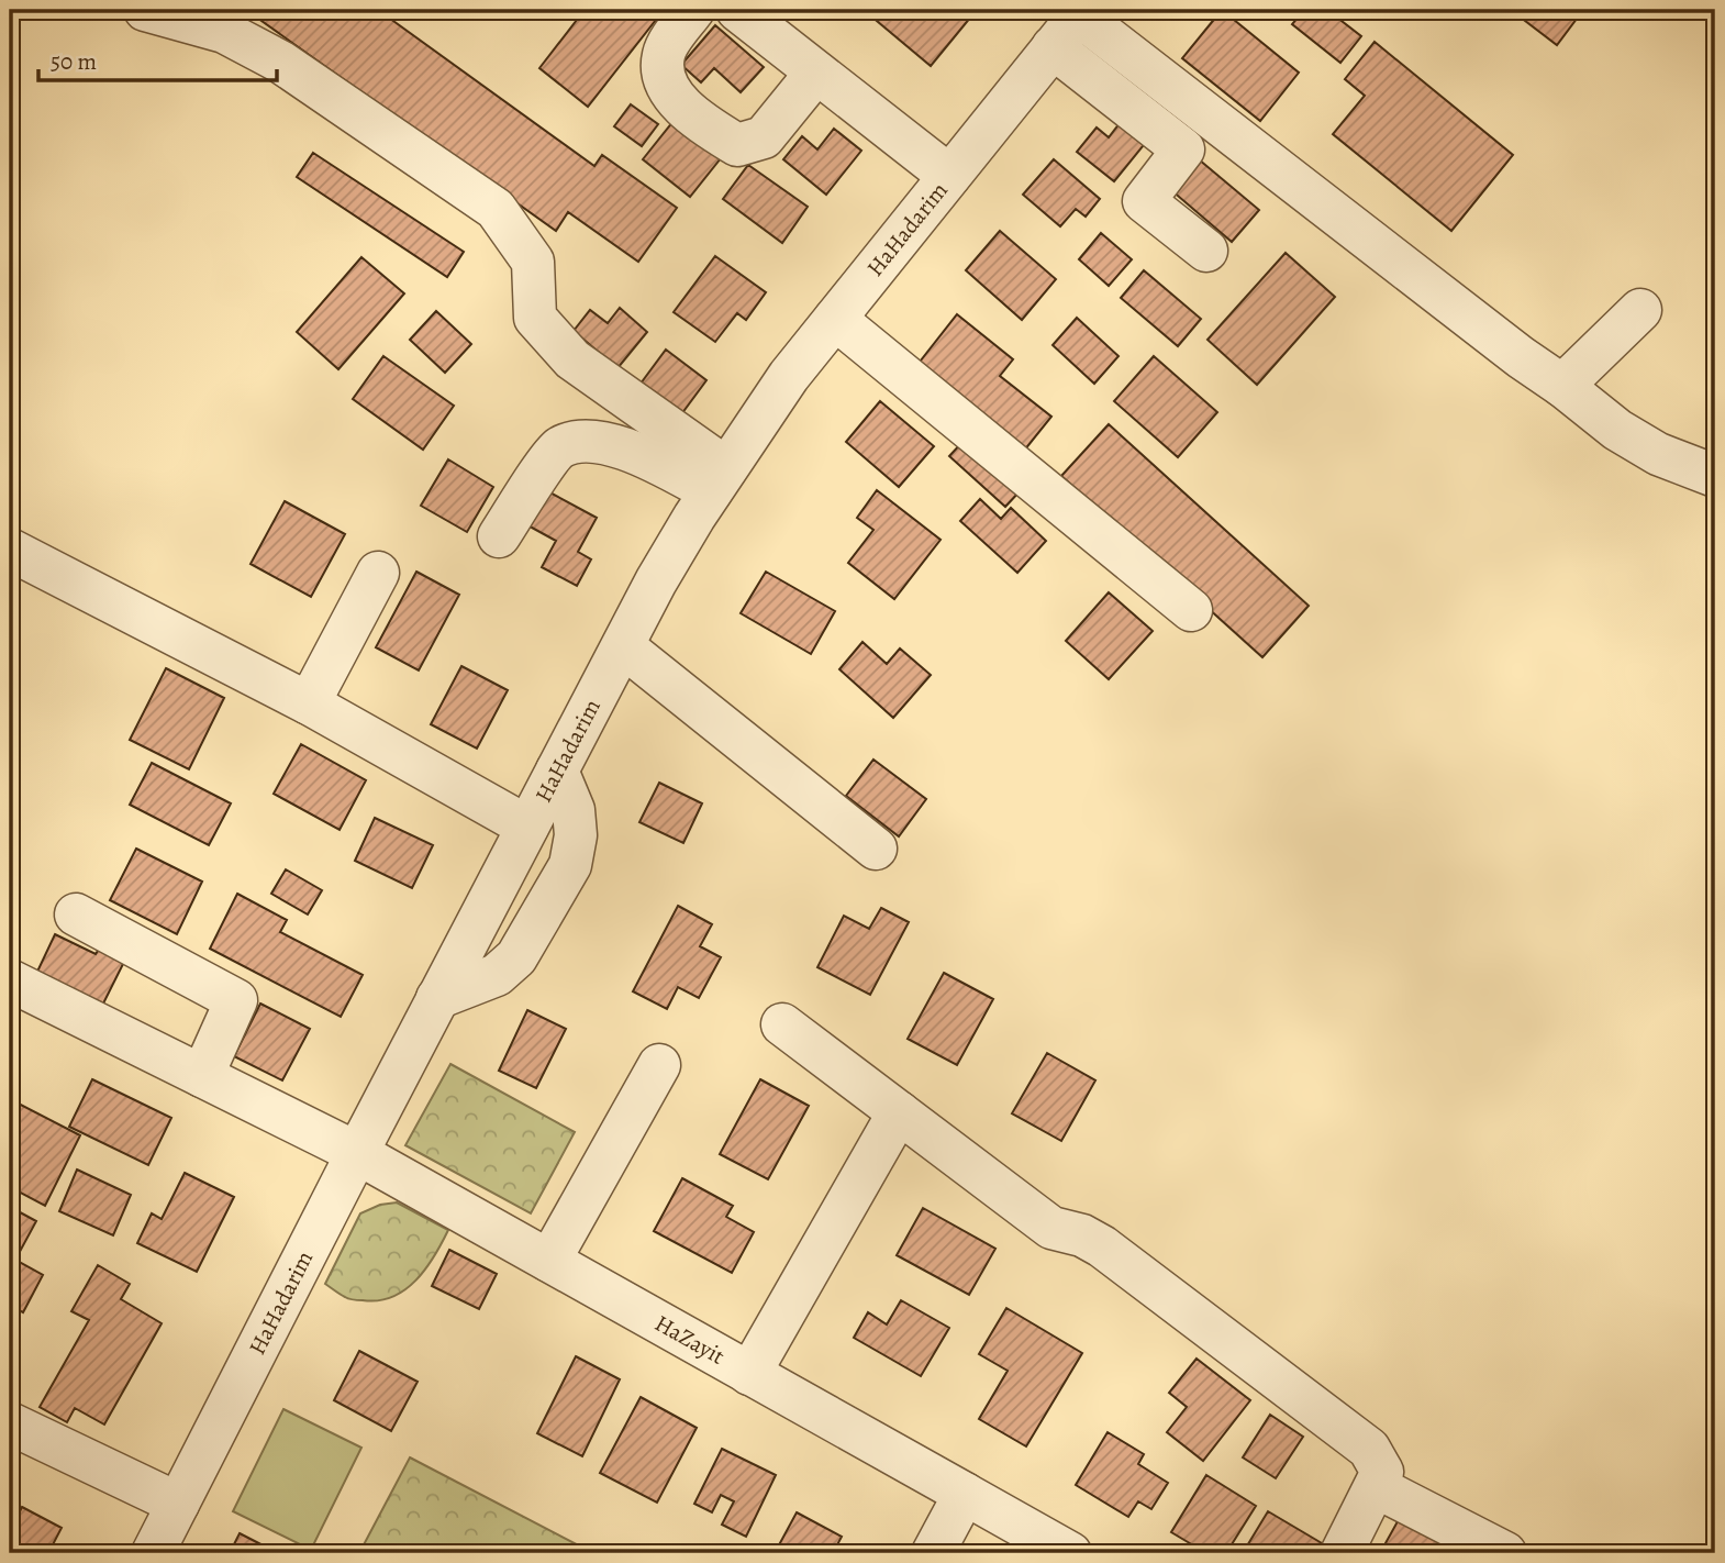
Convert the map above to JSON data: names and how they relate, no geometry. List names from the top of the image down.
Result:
{
  "streets": {
    "street": ["HaHadarim", "HaZayit"]
  },
  "crossings": [
    ["HaHadarim", "HaZayit"]
  ],
  "scale_bar": "50 m"
}
